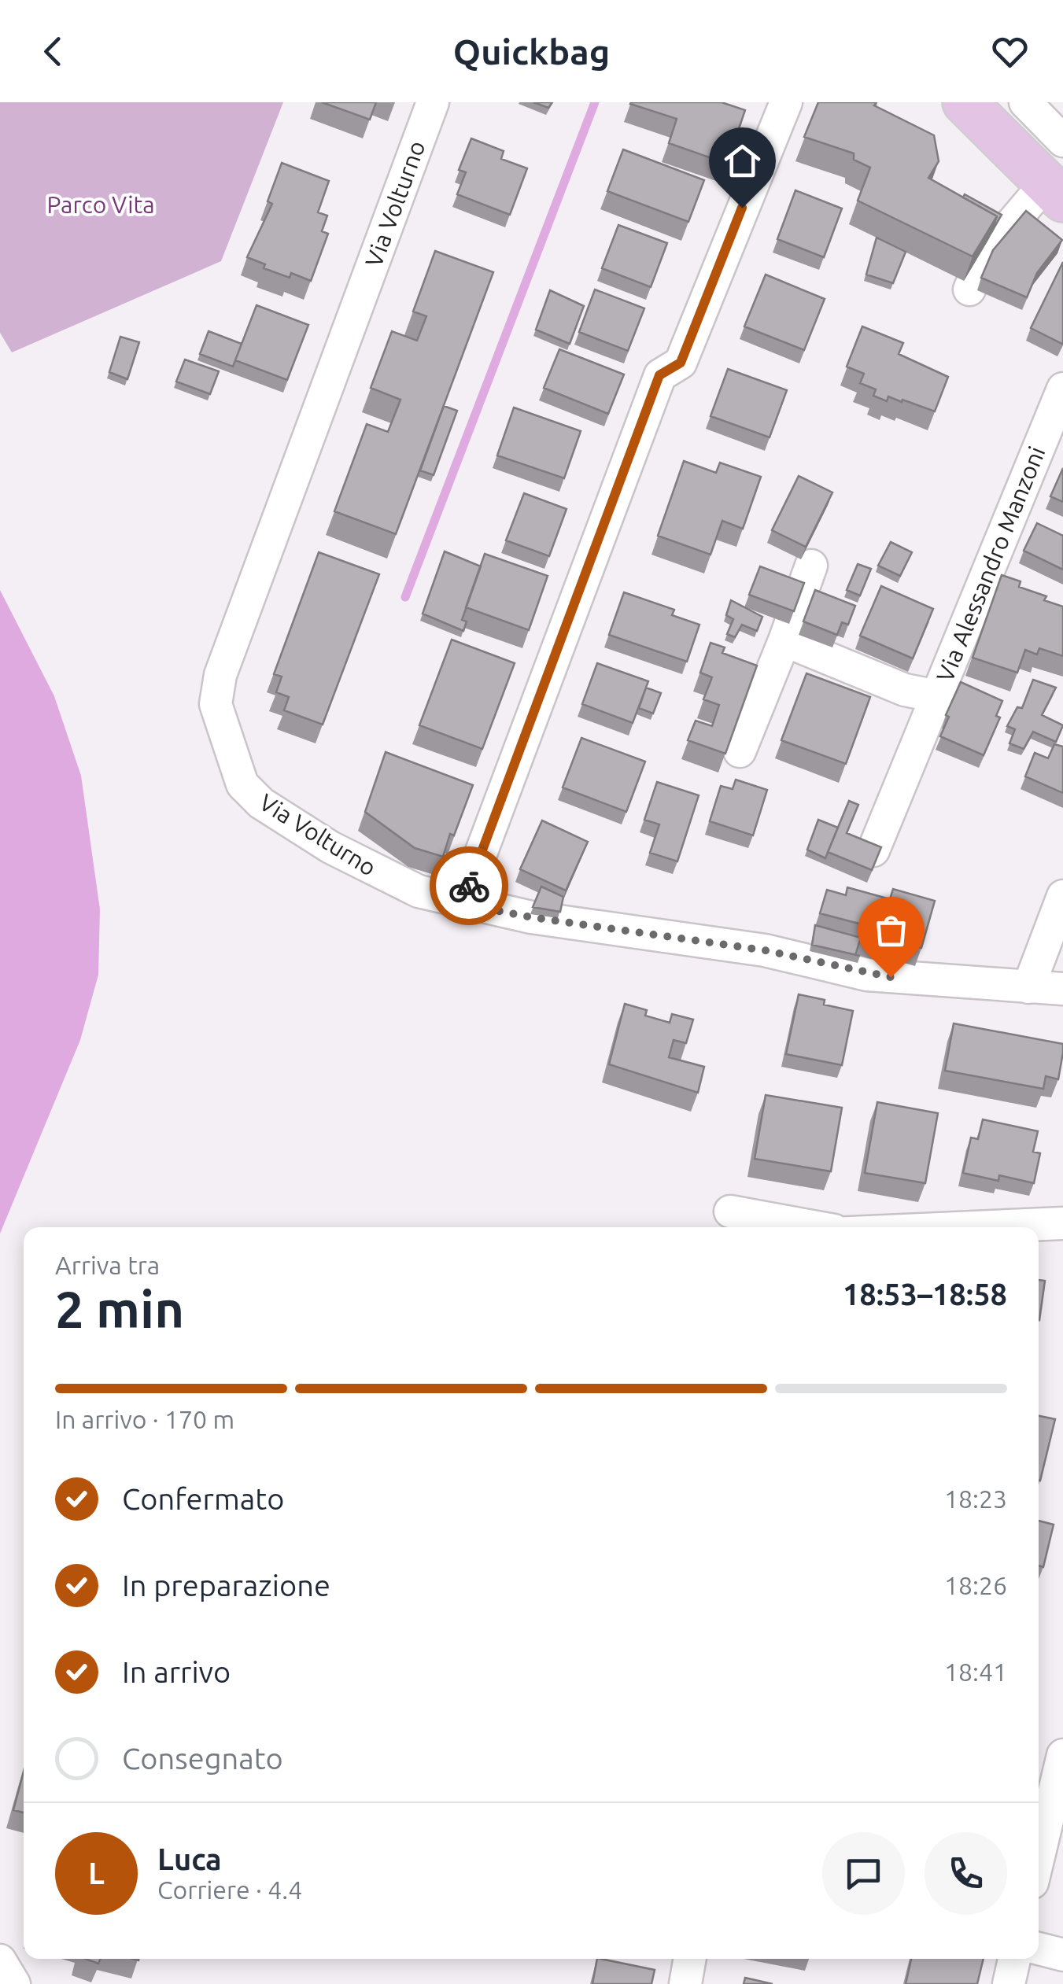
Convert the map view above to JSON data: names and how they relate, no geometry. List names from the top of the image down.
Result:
{
  "streets": {
    "street": ["Via Volturno", "Via Alessandro Manzoni"]
  },
  "parks": ["Parco Vita"],
  "page": {
    "header": "Quickbag",
    "heading": ["2 min", "Arriva tra", "18:53–18:58"],
    "panel": ["Luca", "Corriere · 4.4"],
    "bar": "In arrivo · 170 m",
    "list": [
      ["Confermato", "18:23"],
      ["In preparazione", "18:26"],
      ["In arrivo", "18:41"],
      "Consegnato"
    ],
    "round": "L"
  }
}
